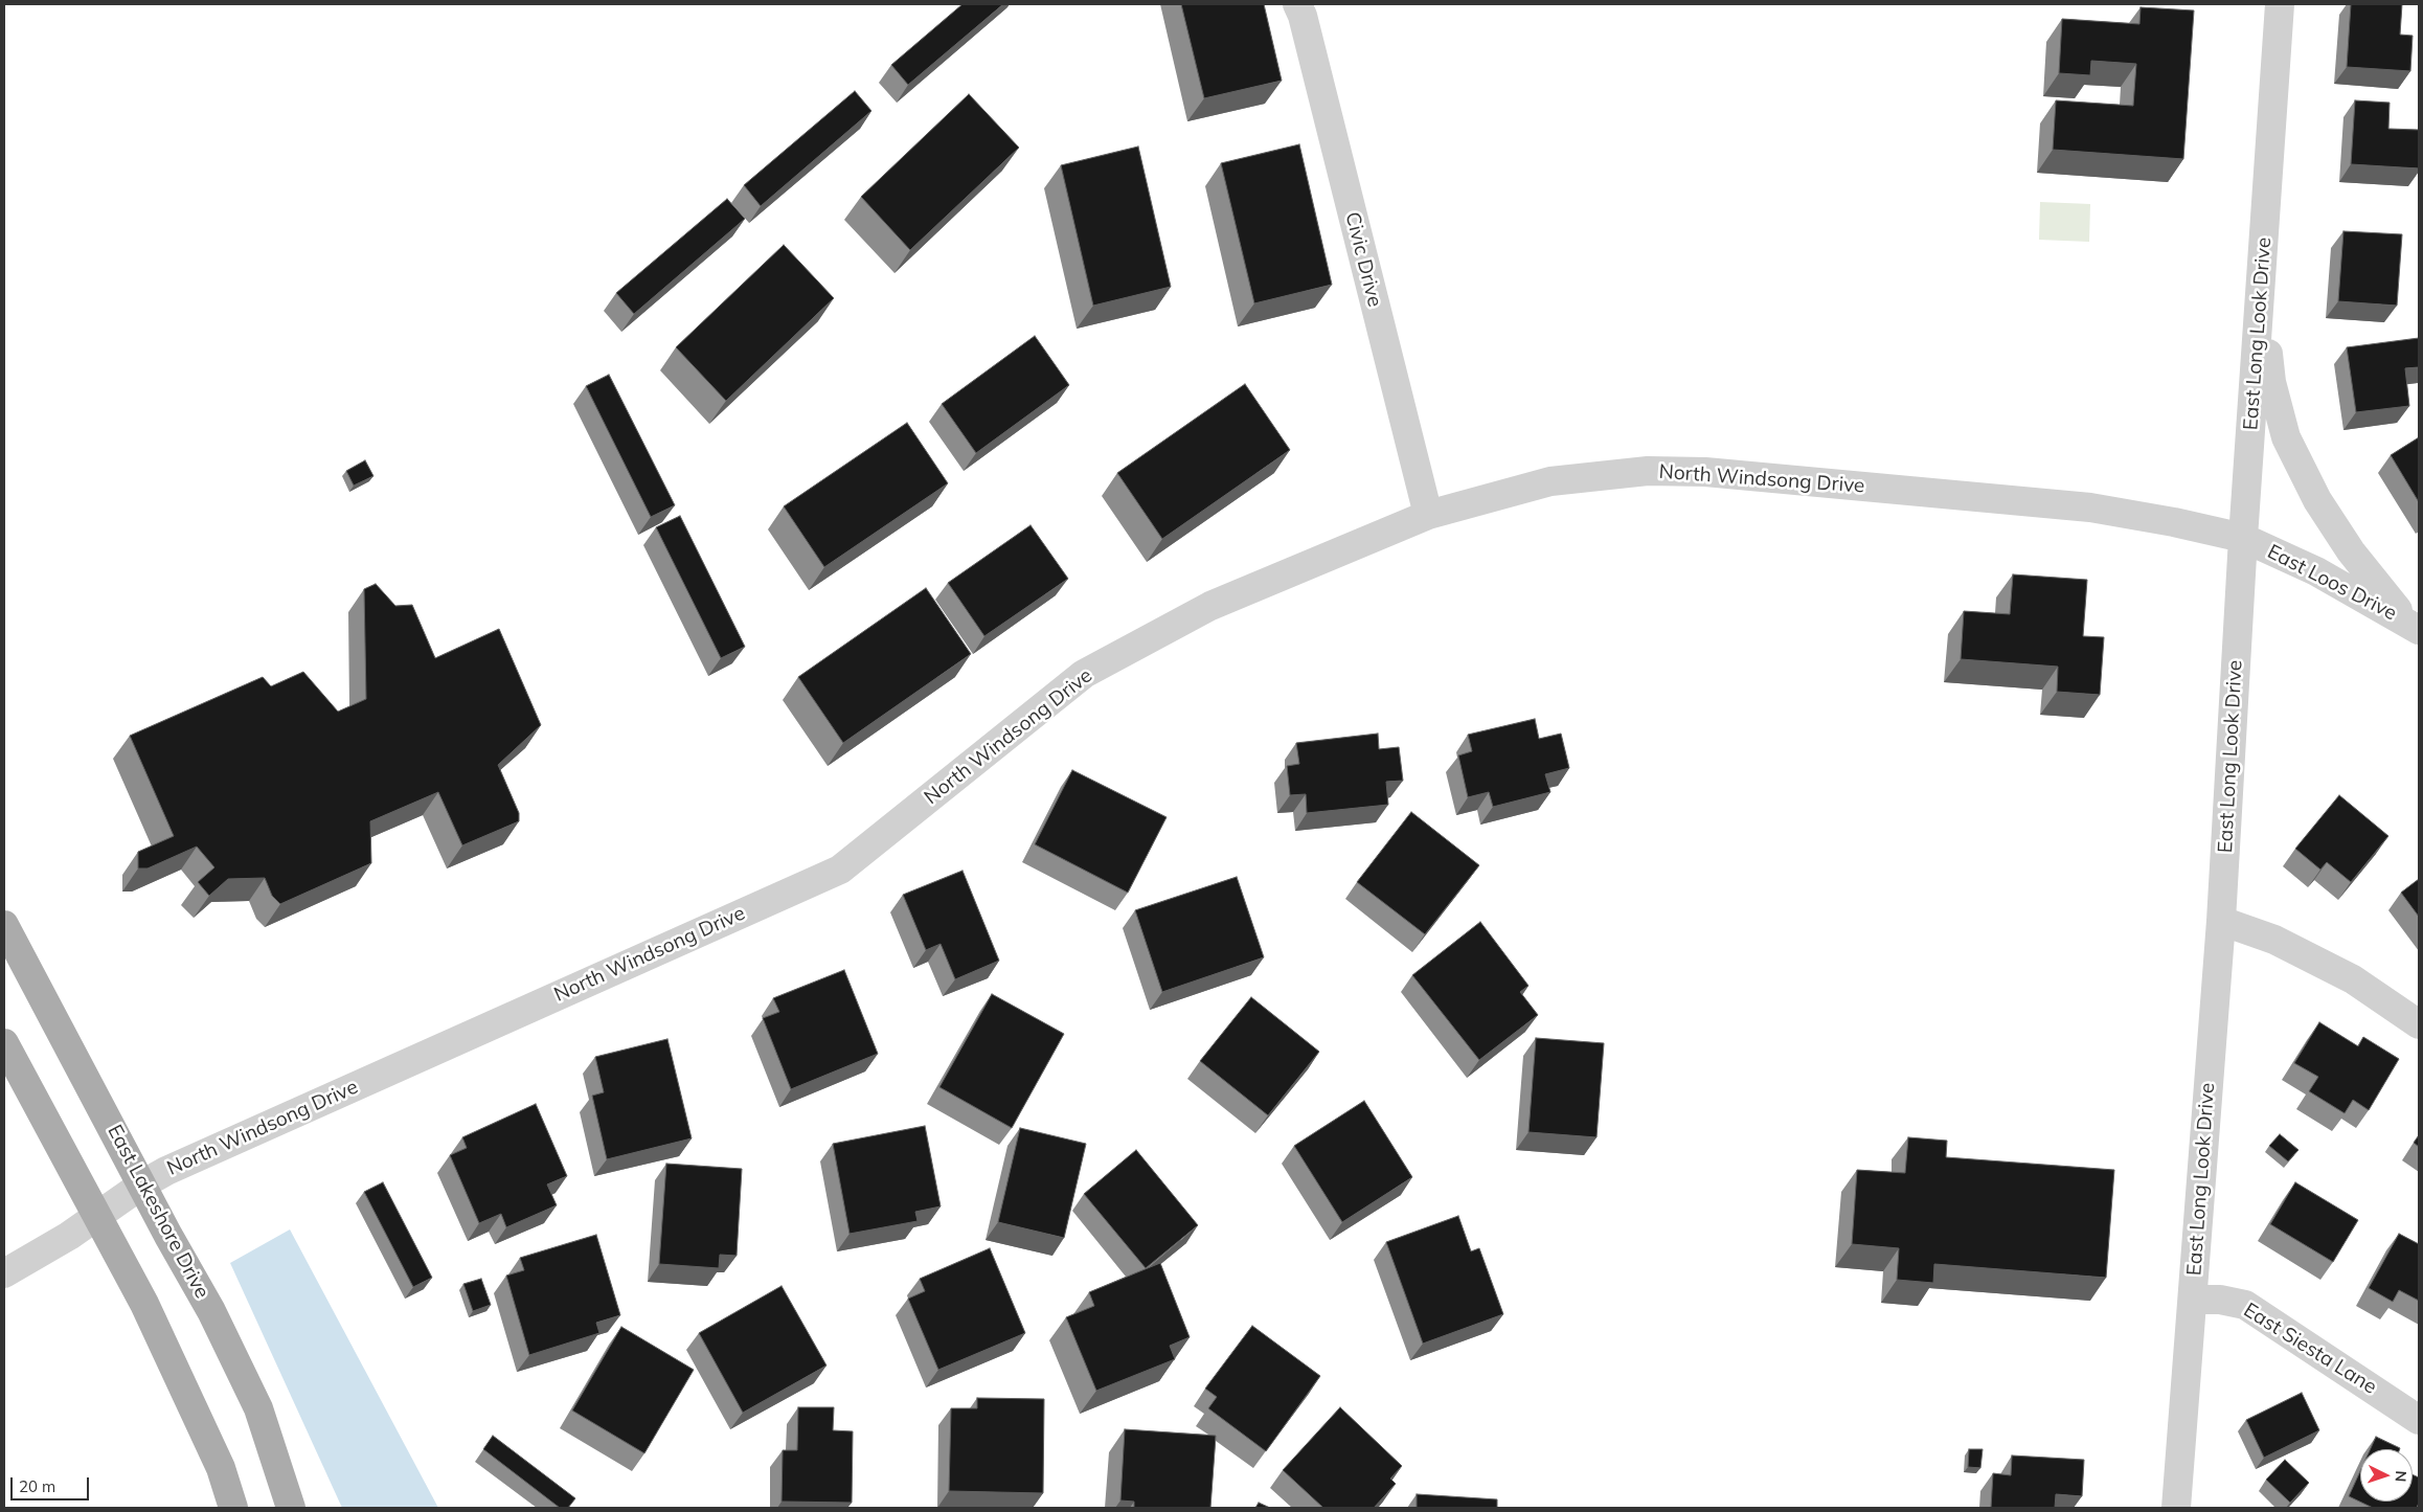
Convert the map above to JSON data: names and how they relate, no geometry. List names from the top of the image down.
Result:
{
  "streets": {
    "main road": ["East Lakeshore Drive"],
    "street": [
      "Civic Drive",
      "East Long Look Drive",
      "North Windsong Drive",
      "East Loos Drive",
      "East Siesta Lane"
    ]
  },
  "crossings": [
    ["Civic Drive", "North Windsong Drive"],
    ["East Long Look Drive", "North Windsong Drive"],
    ["East Long Look Drive", "East Loos Drive"],
    ["East Long Look Drive", "East Siesta Lane"],
    ["North Windsong Drive", "East Loos Drive"],
    ["North Windsong Drive", "East Lakeshore Drive"]
  ],
  "scale_bar": "20 m",
  "north": "right"
}
